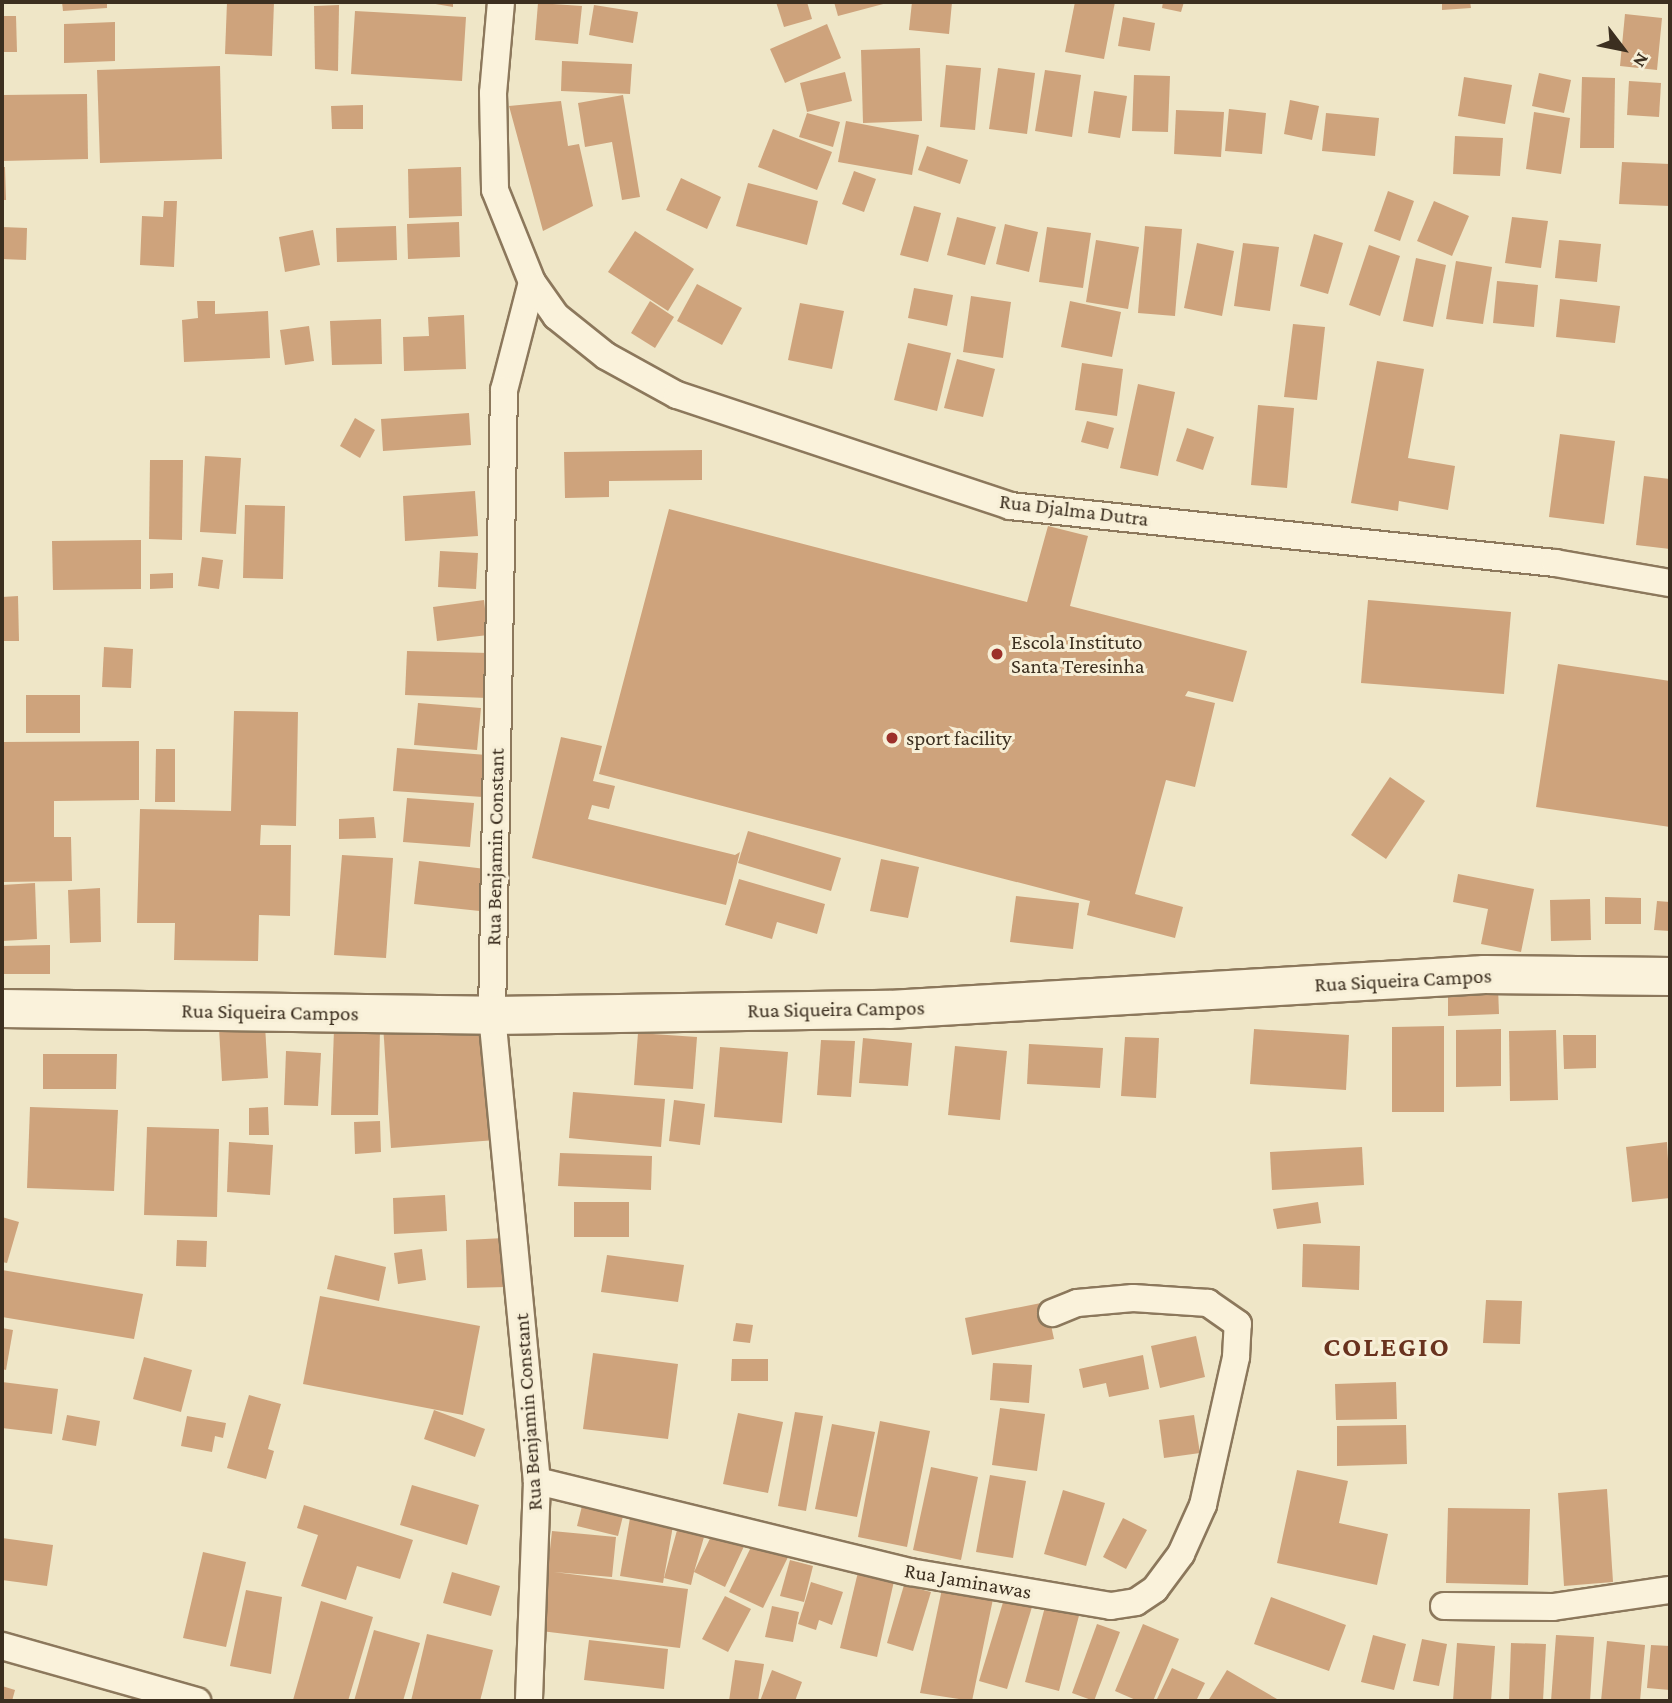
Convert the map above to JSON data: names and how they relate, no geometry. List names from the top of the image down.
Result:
{
  "streets": {
    "street": [
      "Rua Djalma Dutra",
      "Rua Benjamin Constant",
      "Rua Siqueira Campos",
      "Rua Jaminawas"
    ]
  },
  "crossings": [
    ["Rua Djalma Dutra", "Rua Benjamin Constant"],
    ["Rua Benjamin Constant", "Rua Siqueira Campos"],
    ["Rua Benjamin Constant", "Rua Jaminawas"]
  ],
  "districts": ["COLEGIO"],
  "places": ["Escola Instituto Santa Teresinha", "sport facility"],
  "north": "bottom right"
}
